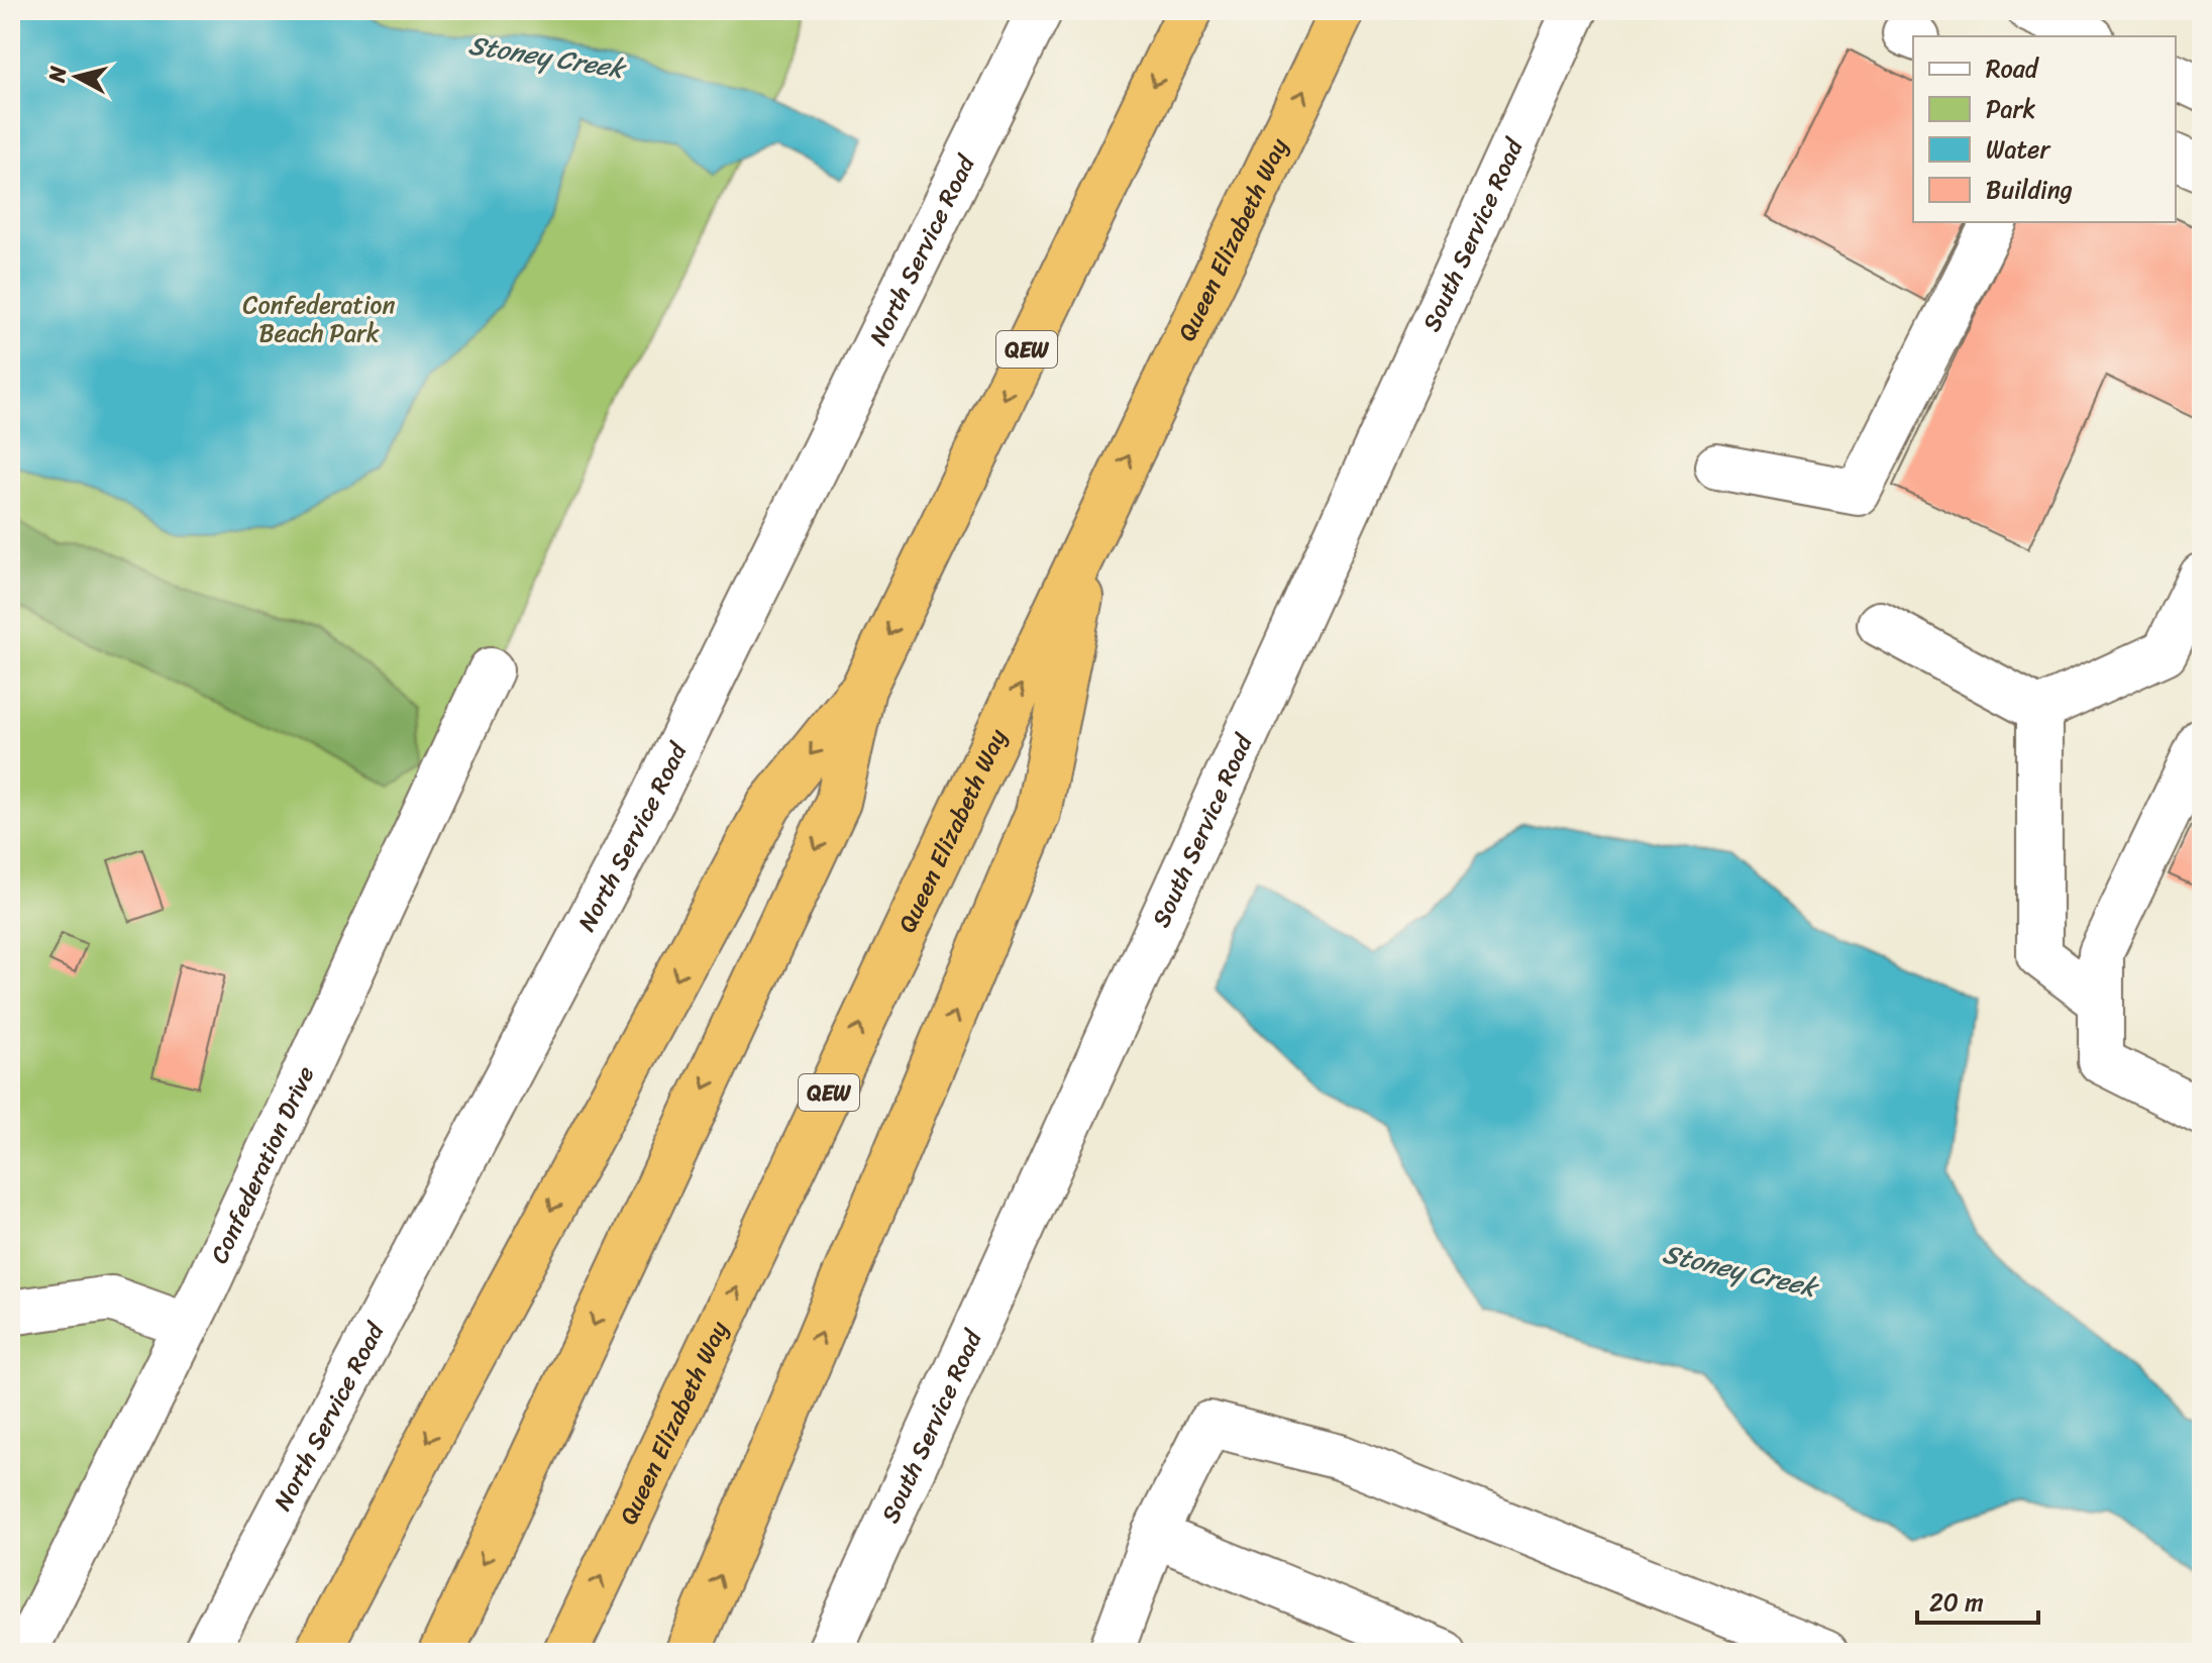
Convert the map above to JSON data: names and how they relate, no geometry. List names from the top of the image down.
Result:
{
  "streets": {
    "highway": ["Queen Elizabeth Way", "QEW"],
    "street": ["South Service Road", "North Service Road", "Confederation Drive"]
  },
  "water": ["Stoney Creek"],
  "parks": ["Confederation Beach Park"],
  "legend": [
    "Road",
    "Park",
    "Water",
    "Building"
  ],
  "scale_bar": "20 m",
  "north": "left"
}
